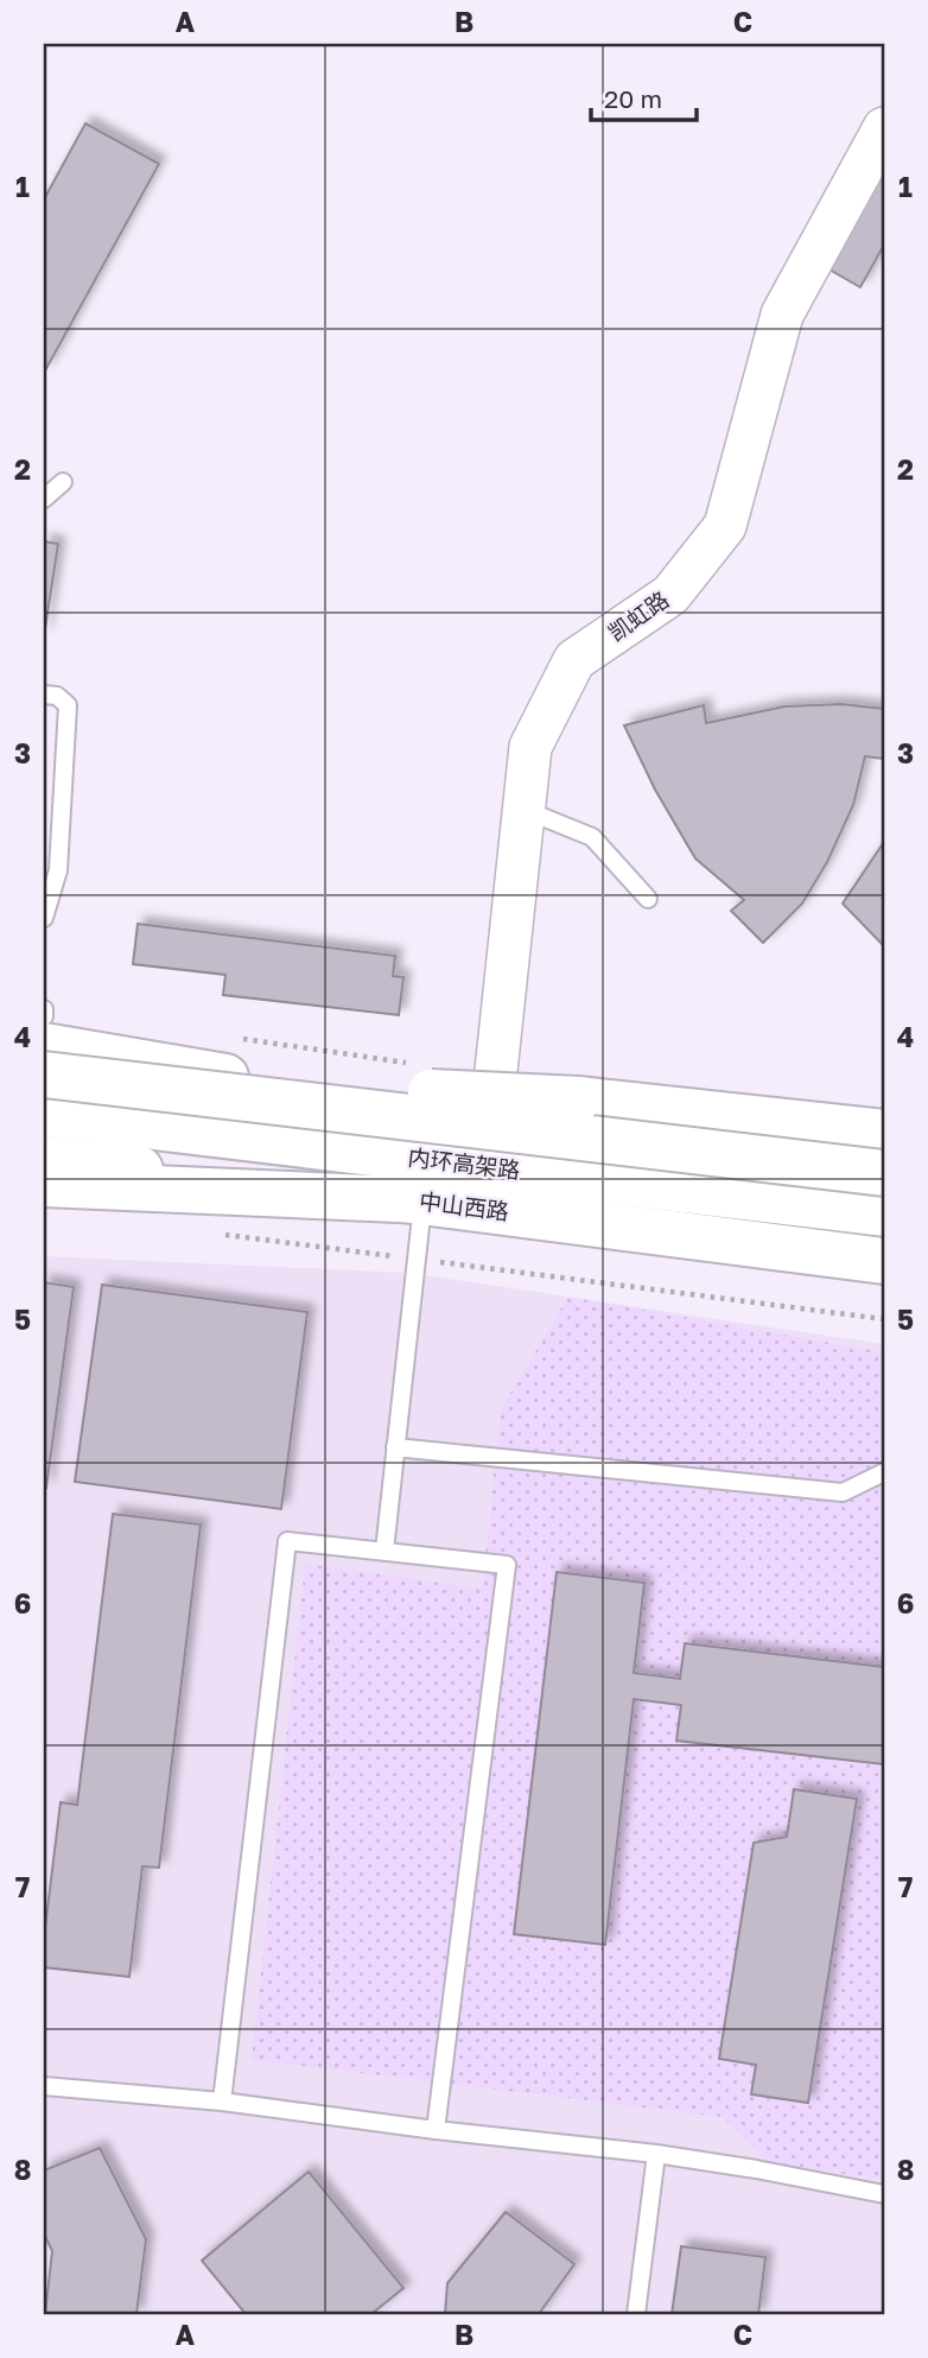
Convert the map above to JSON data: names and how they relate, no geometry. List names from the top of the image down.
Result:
{
  "streets": {
    "main road": ["内环高架路", "中山西路"],
    "street": ["凯虹路"]
  },
  "scale_bar": "20 m",
  "grid": {
    "columns": ["A", "B", "C"],
    "rows": [
      "1",
      "2",
      "3",
      "4",
      "5",
      "6",
      "7",
      "8"
    ]
  }
}
